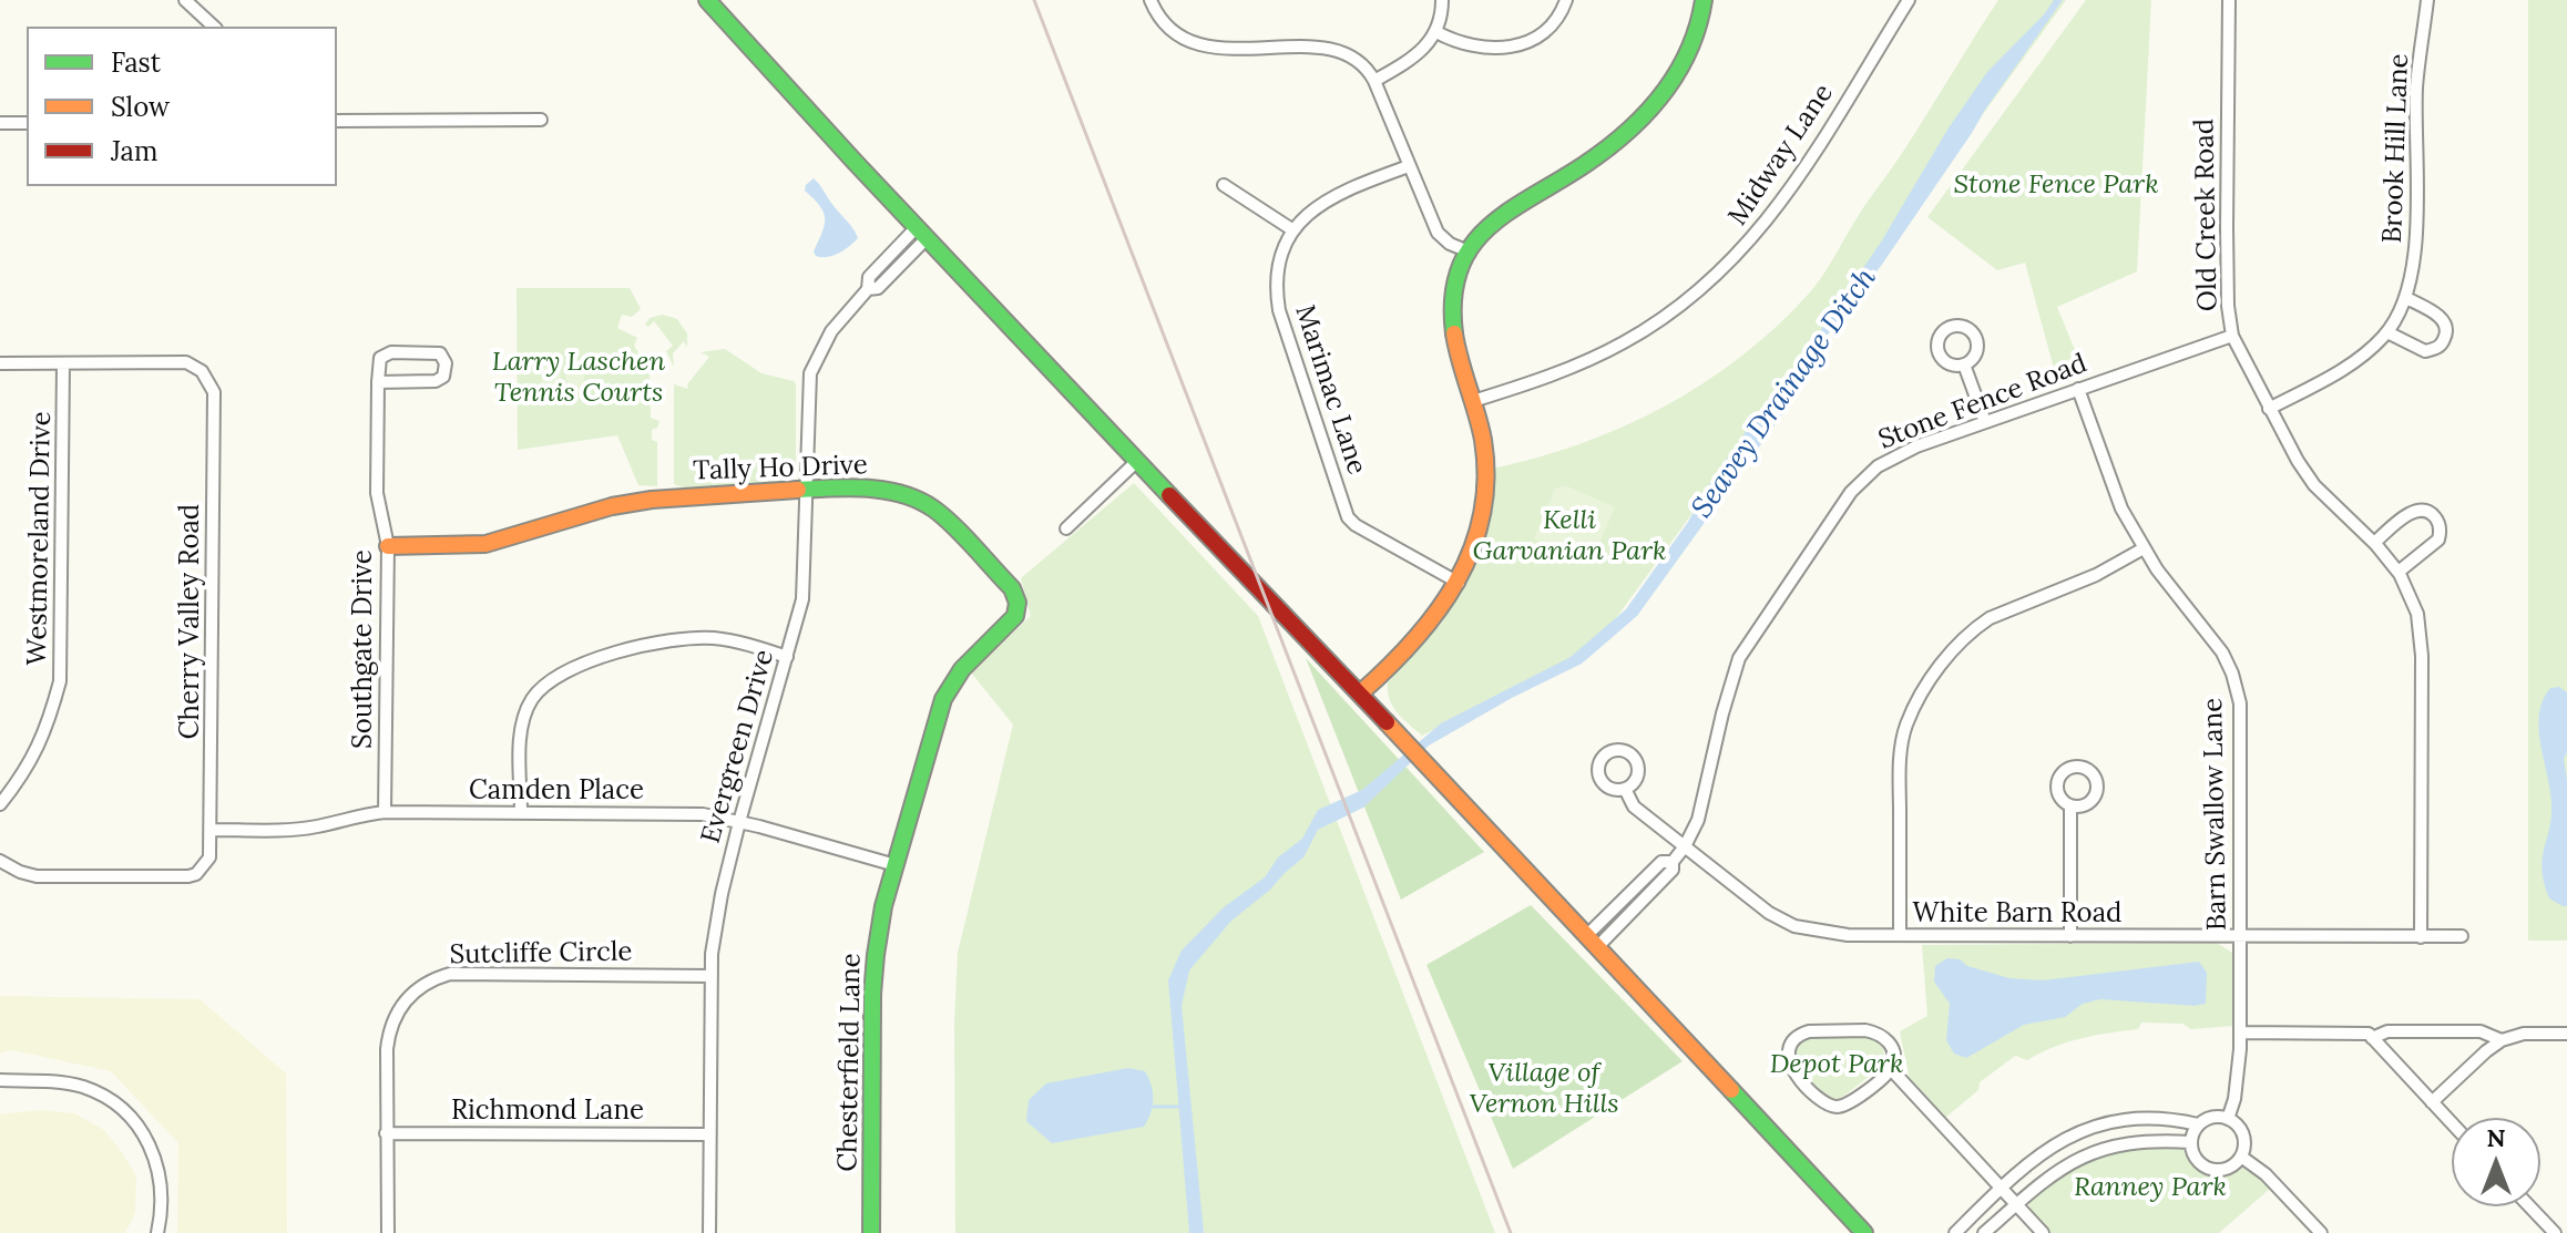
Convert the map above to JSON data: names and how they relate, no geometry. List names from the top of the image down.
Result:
{
  "streets": {
    "street": [
      "Brook Hill Lane",
      "Midway Lane",
      "Old Creek Road",
      "Marimac Lane",
      "Stone Fence Road",
      "Tally Ho Drive",
      "Westmoreland Drive",
      "Cherry Valley Road",
      "Southgate Drive",
      "Evergreen Drive",
      "Camden Place",
      "Barn Swallow Lane",
      "White Barn Road",
      "Sutcliffe Circle",
      "Chesterfield Lane",
      "Richmond Lane"
    ]
  },
  "crossings": [
    ["Brook Hill Lane", "Old Creek Road"],
    ["Old Creek Road", "Stone Fence Road"],
    ["Old Creek Road", "White Barn Road"],
    ["Stone Fence Road", "Barn Swallow Lane"],
    ["Stone Fence Road", "White Barn Road"],
    ["Tally Ho Drive", "Southgate Drive"],
    ["Tally Ho Drive", "Evergreen Drive"],
    ["Tally Ho Drive", "Chesterfield Lane"],
    ["Westmoreland Drive", "Cherry Valley Road"],
    ["Cherry Valley Road", "Camden Place"],
    ["Southgate Drive", "Camden Place"],
    ["Evergreen Drive", "Camden Place"],
    ["Evergreen Drive", "Sutcliffe Circle"],
    ["Evergreen Drive", "Richmond Lane"],
    ["Camden Place", "Chesterfield Lane"],
    ["Barn Swallow Lane", "White Barn Road"],
    ["Sutcliffe Circle", "Richmond Lane"]
  ],
  "water": ["Seavey Drainage Ditch"],
  "parks": [
    "Stone Fence Park",
    "Larry Laschen Tennis Courts",
    "Kelli Garvanian Park",
    "Depot Park",
    "Village of Vernon Hills",
    "Ranney Park"
  ],
  "legend": ["Fast", "Slow", "Jam"],
  "north": "top"
}
